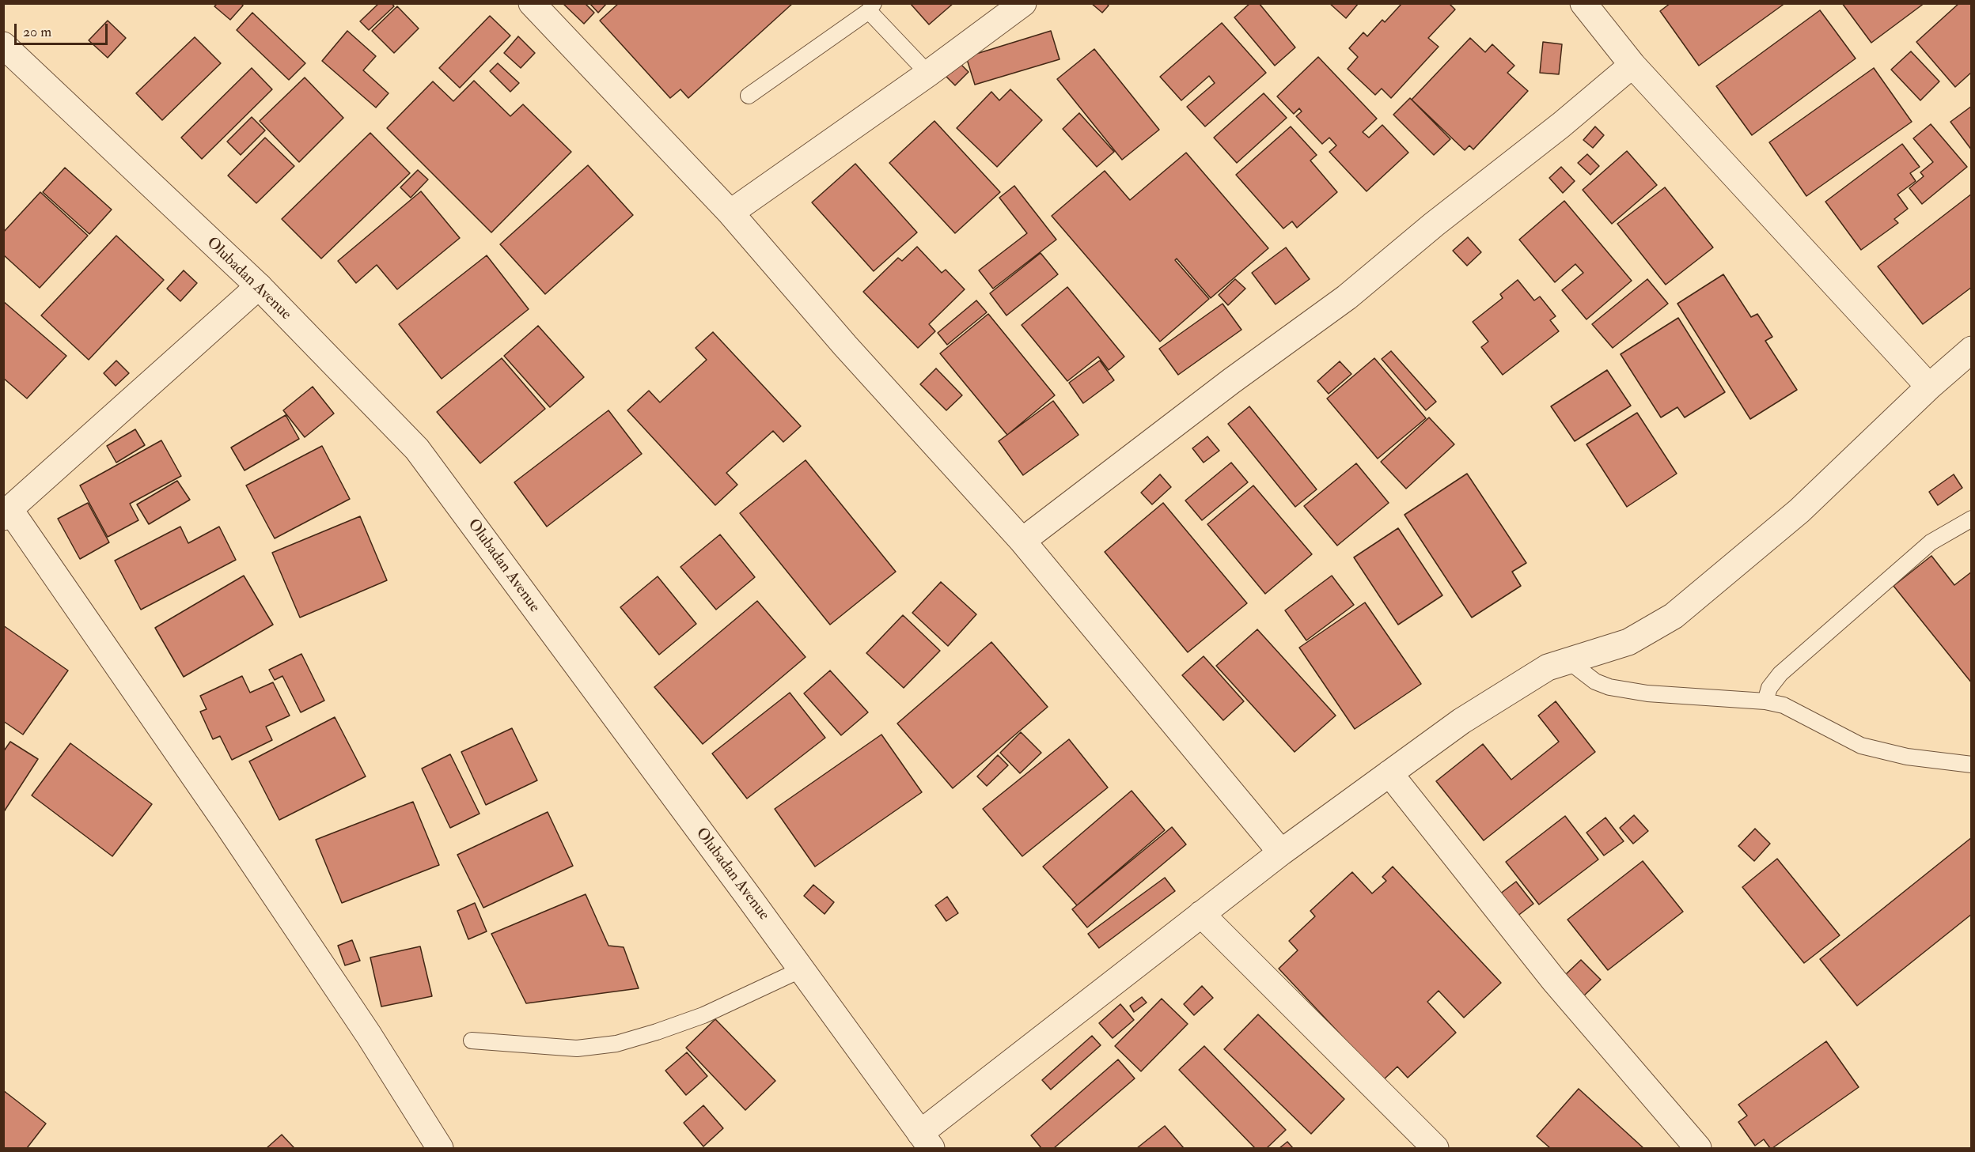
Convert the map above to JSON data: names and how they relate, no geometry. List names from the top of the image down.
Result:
{
  "streets": {
    "street": ["Olubadan Avenue"]
  },
  "scale_bar": "20 m"
}
